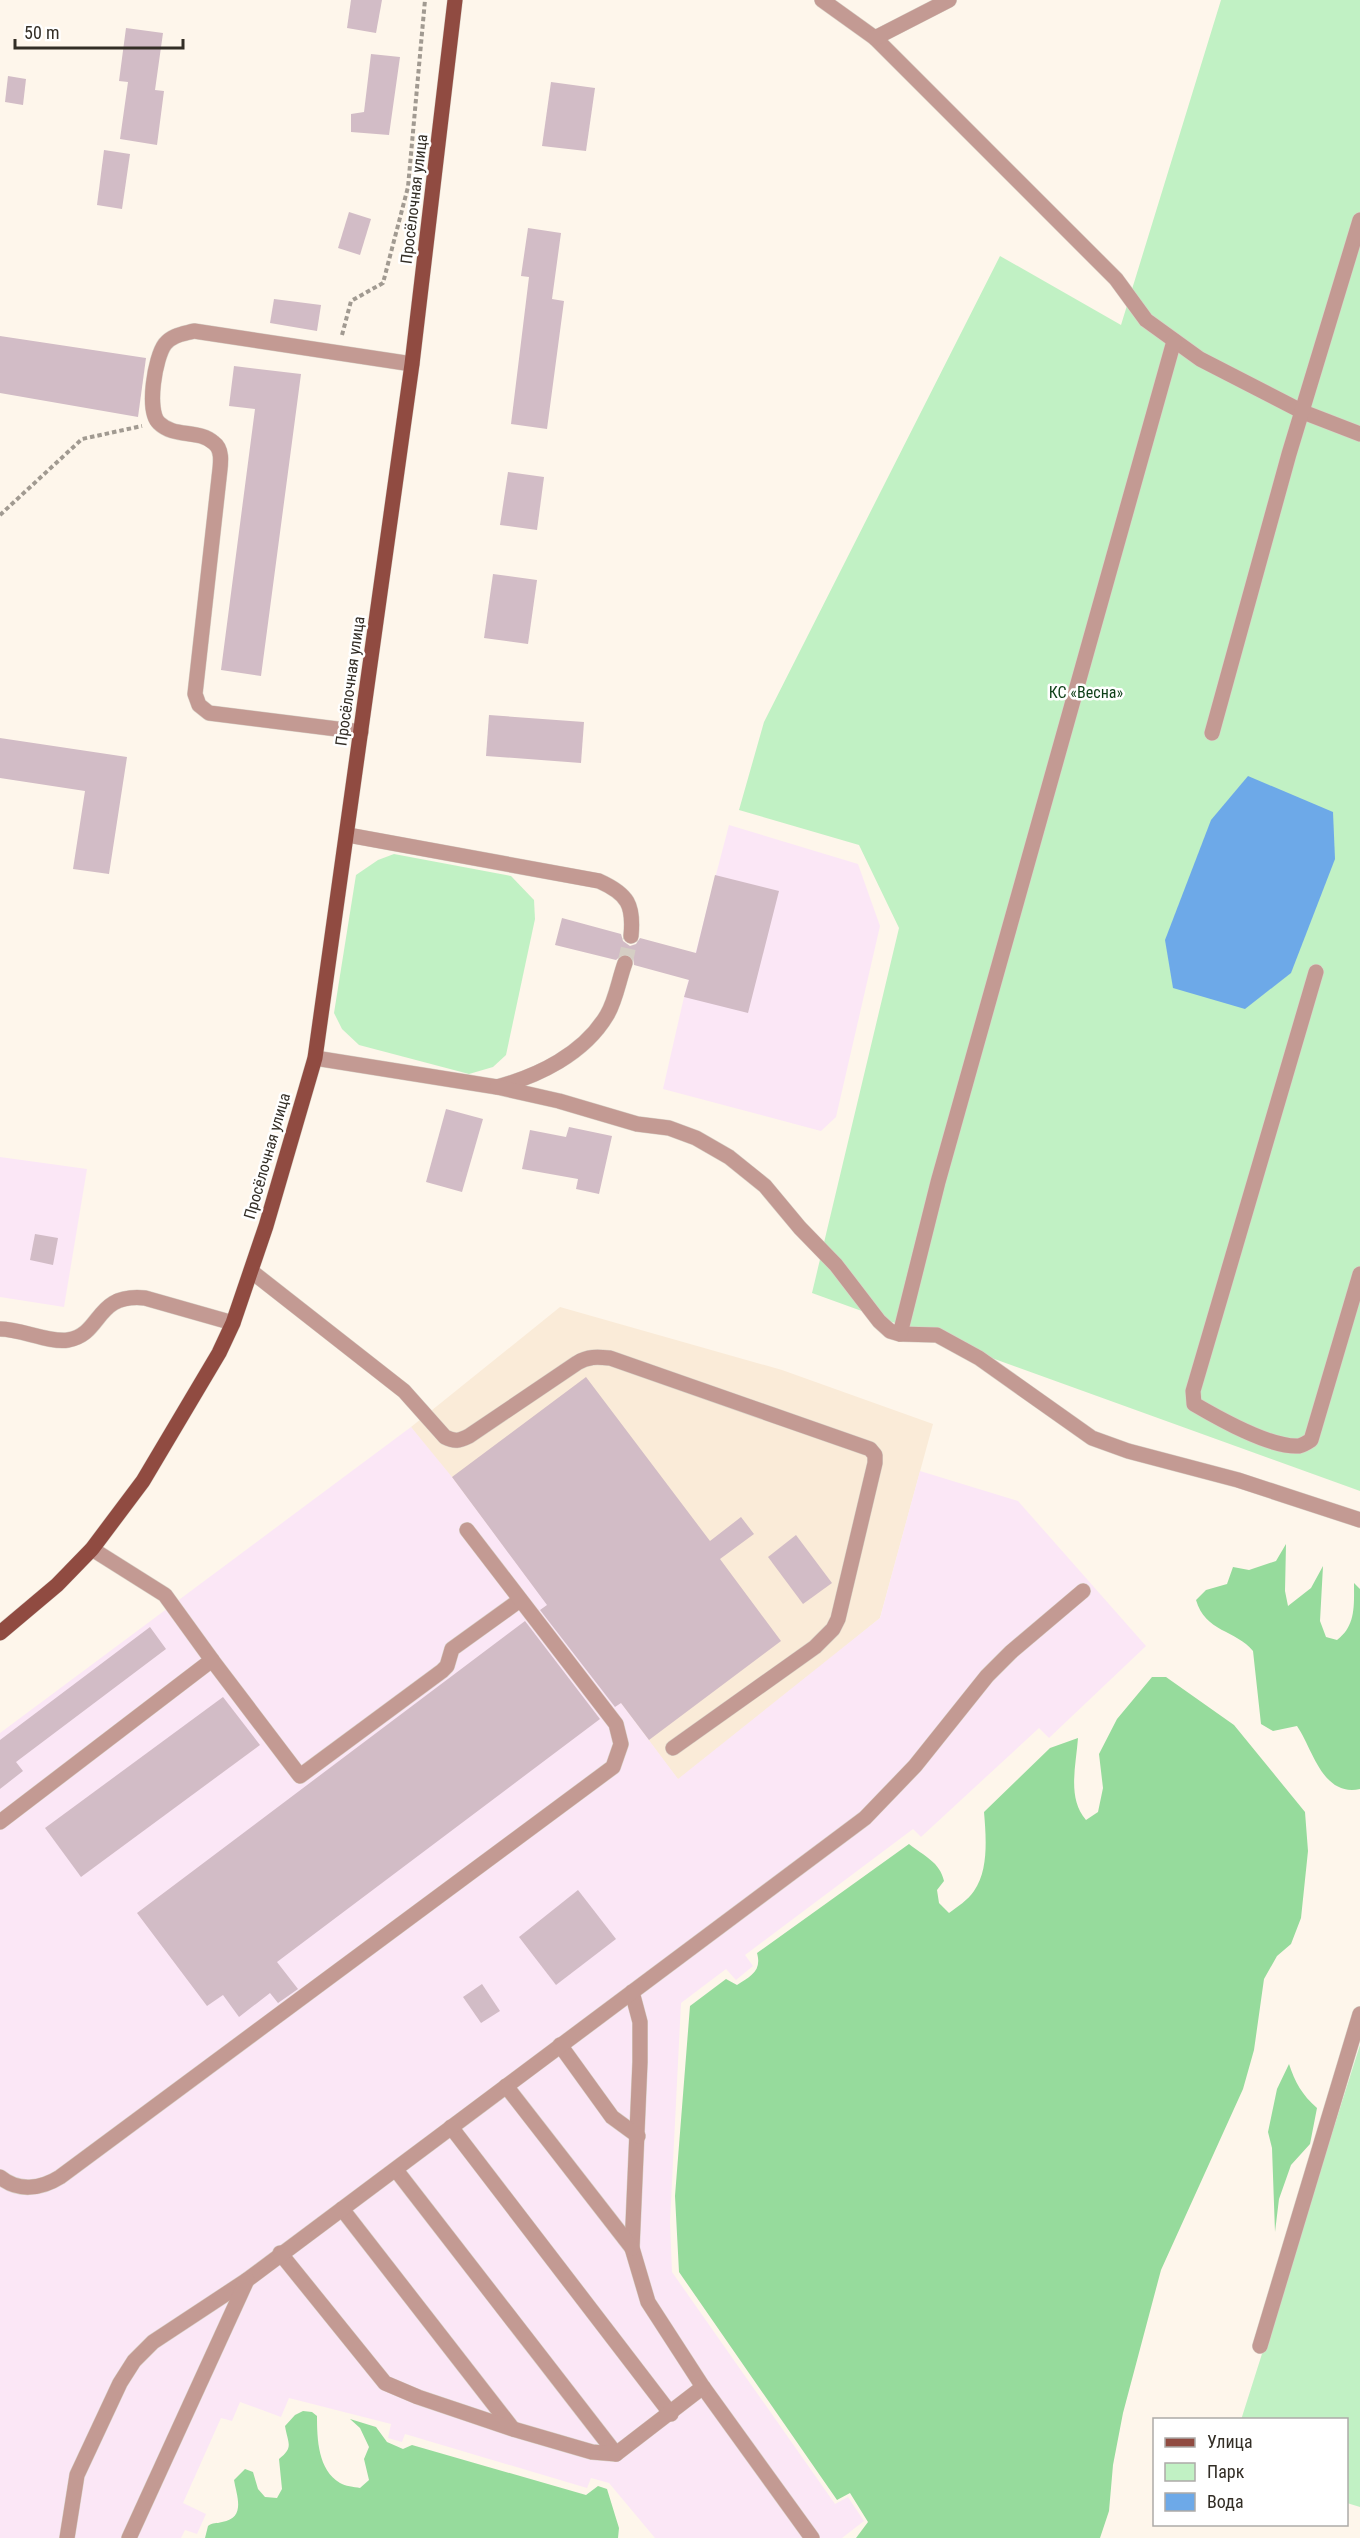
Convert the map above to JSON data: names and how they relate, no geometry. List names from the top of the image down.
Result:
{
  "streets": {
    "main road": ["Просёлочная улица"]
  },
  "parks": ["КС «Весна»"],
  "legend": ["Улица", "Парк", "Вода"],
  "scale_bar": "50 m"
}
